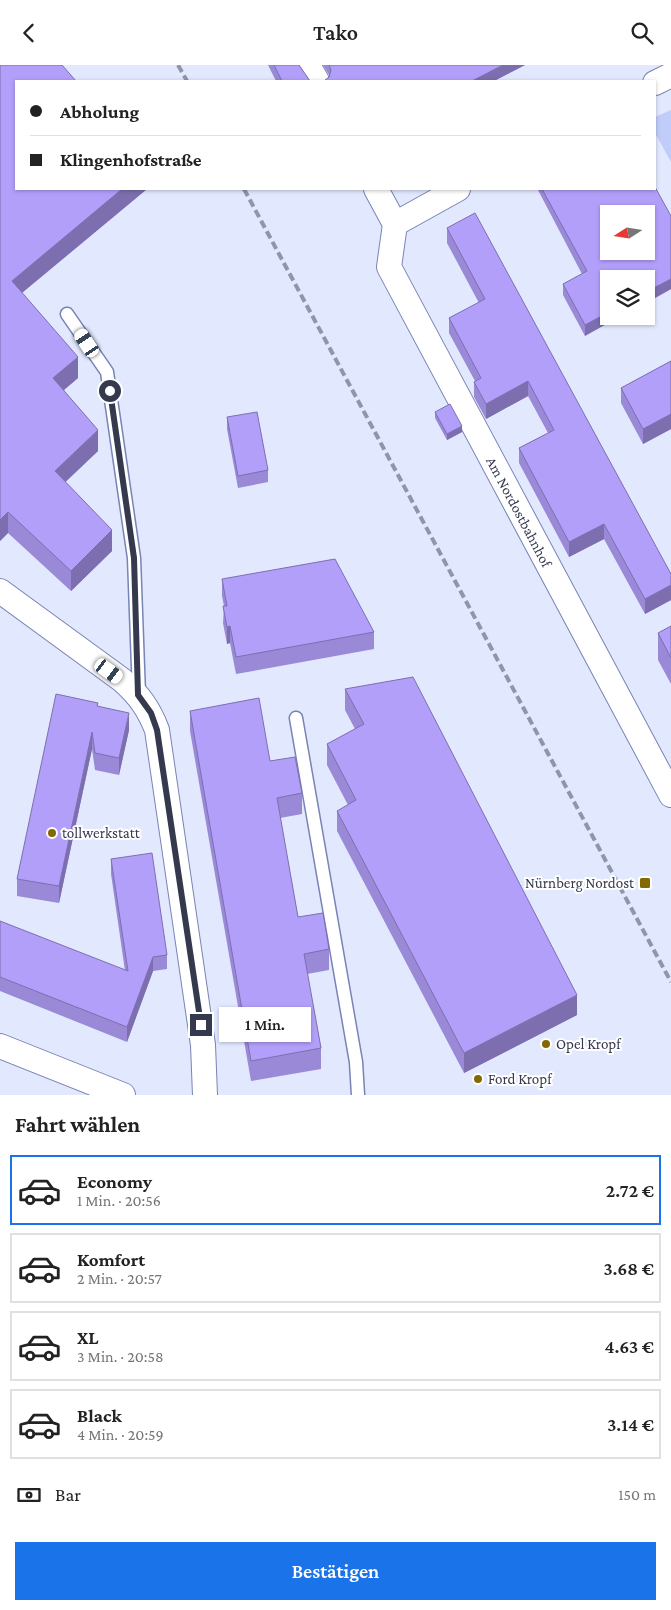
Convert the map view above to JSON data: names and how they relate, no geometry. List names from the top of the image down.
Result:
{
  "streets": {
    "street": ["Am Nordostbahnhof"]
  },
  "places": {
    "other": ["tollwerkstatt", "Opel Kropf", "Ford Kropf"],
    "transit": ["Nürnberg Nordost"]
  },
  "north": "left",
  "page": {
    "header": "Tako",
    "banner": ["Abholung", "Klingenhofstraße"],
    "bubble": "1 Min.",
    "heading": "Fahrt wählen",
    "list": [
      {
        "name": "Economy",
        "note": "1 Min. · 20:56",
        "value": "2.72 €"
      },
      {
        "name": "Komfort",
        "note": "2 Min. · 20:57",
        "value": "3.68 €"
      },
      {
        "name": "XL",
        "note": "3 Min. · 20:58",
        "value": "4.63 €"
      },
      {
        "name": "Black",
        "note": "4 Min. · 20:59",
        "value": "3.14 €"
      }
    ],
    "pay": ["Bar", "150 m"],
    "buttons": "Bestätigen"
  }
}
